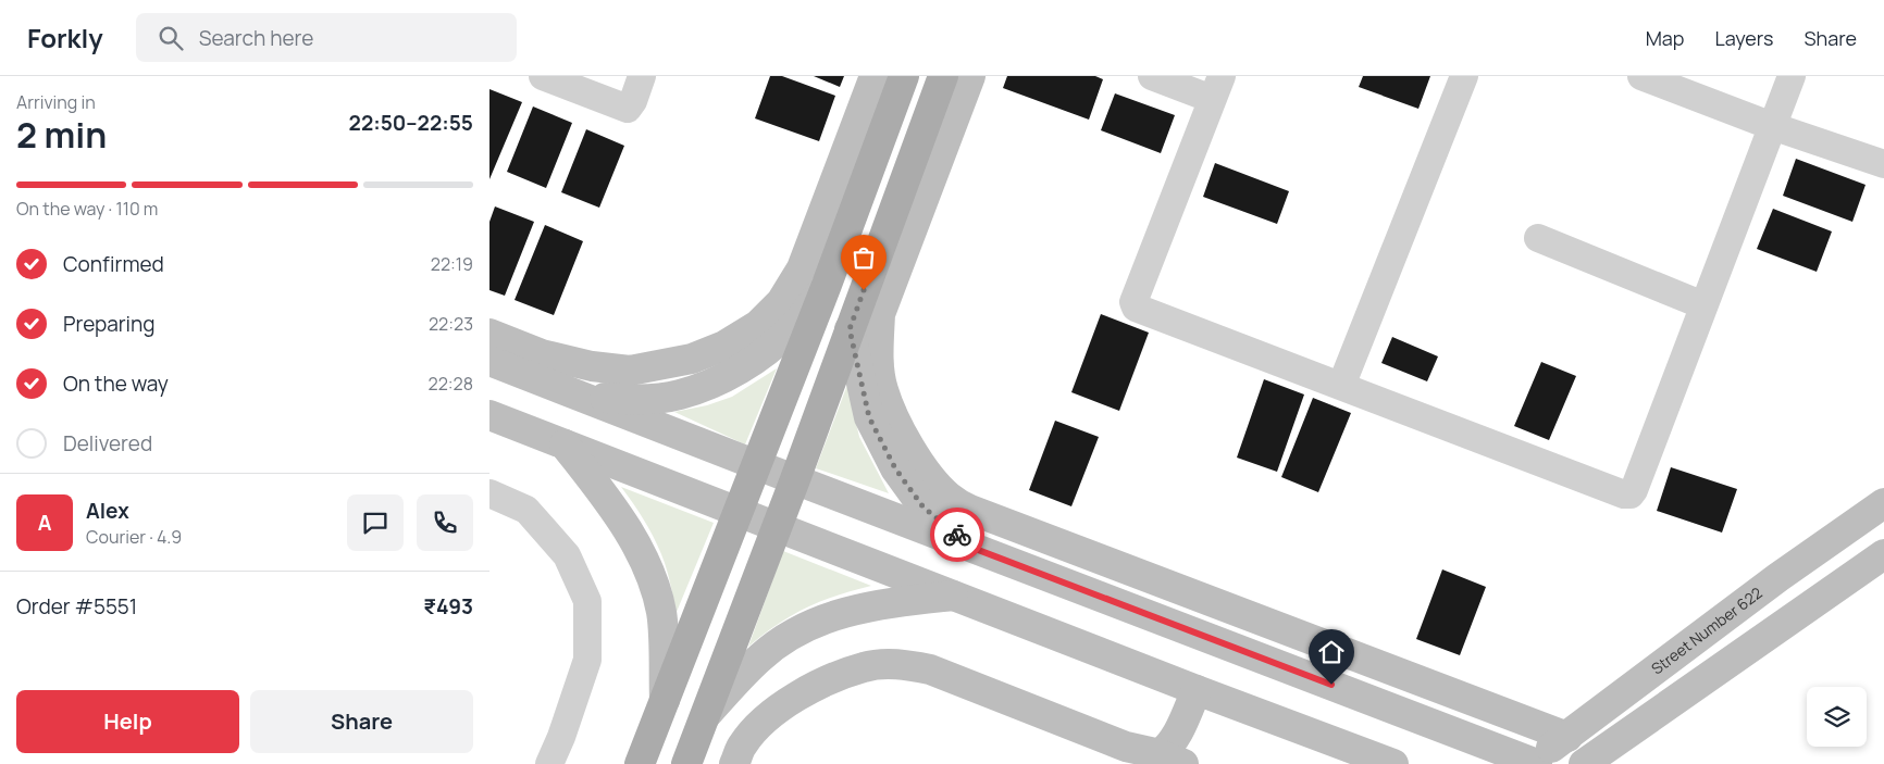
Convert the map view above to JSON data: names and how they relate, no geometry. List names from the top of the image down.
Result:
{
  "streets": {
    "main road": ["Street Number 622"]
  },
  "page": {
    "header": "Forkly",
    "search": "Search here",
    "nav": ["Map", "Layers", "Share"],
    "heading": ["2 min", "Arriving in", "22:50–22:55"],
    "panel": [
      "Alex",
      "Courier · 4.9",
      "Order #5551",
      "₹493"
    ],
    "bar": "On the way · 110 m",
    "list": [
      ["Confirmed", "22:19"],
      ["Preparing", "22:23"],
      ["On the way", "22:28"],
      "Delivered"
    ],
    "round": "A",
    "buttons": ["Help", "Share"]
  }
}
